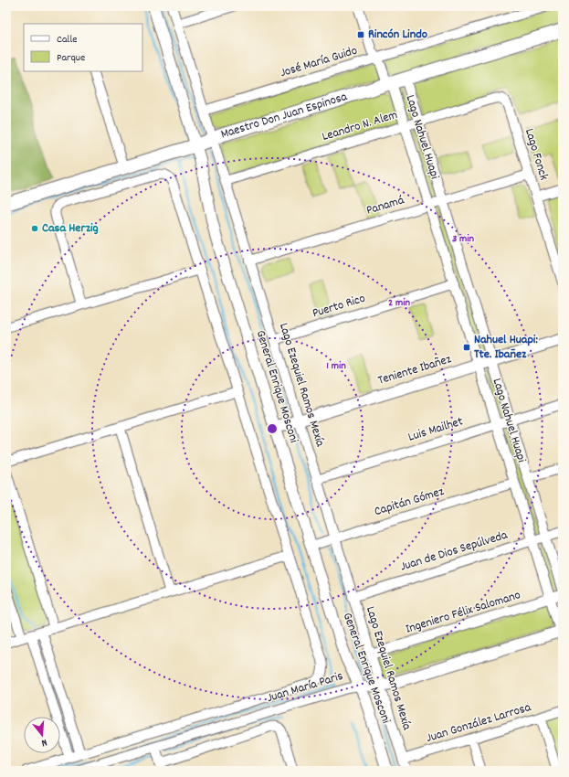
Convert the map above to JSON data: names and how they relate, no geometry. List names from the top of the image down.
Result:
{
  "streets": {
    "main road": ["Maestro Don Juan Espinosa"],
    "street": [
      "José María Guido",
      "Leandro N. Alem",
      "Lago Nahuel Huapi",
      "Lago Fonck",
      "Panamá",
      "Puerto Rico",
      "Teniente Ibañez",
      "Lago Ezequiel Ramos Mexía",
      "General Enrique Mosconi",
      "Luis Mailhet",
      "Capitán Gómez",
      "Juan de Dios Sepúlveda",
      "Ingeniero Félix Salomano",
      "Juan María Paris",
      "Juan González Larrosa"
    ]
  },
  "crossings": [
    ["José María Guido", "Lago Nahuel Huapi"],
    ["José María Guido", "Lago Ezequiel Ramos Mexía"],
    ["Maestro Don Juan Espinosa", "Lago Nahuel Huapi"],
    ["Maestro Don Juan Espinosa", "Lago Ezequiel Ramos Mexía"],
    ["Maestro Don Juan Espinosa", "General Enrique Mosconi"],
    ["Leandro N. Alem", "Lago Nahuel Huapi"],
    ["Leandro N. Alem", "Lago Fonck"],
    ["Leandro N. Alem", "Lago Ezequiel Ramos Mexía"],
    ["Lago Nahuel Huapi", "Panamá"],
    ["Lago Nahuel Huapi", "Puerto Rico"],
    ["Lago Nahuel Huapi", "Teniente Ibañez"],
    ["Lago Nahuel Huapi", "Luis Mailhet"],
    ["Lago Nahuel Huapi", "Capitán Gómez"],
    ["Lago Nahuel Huapi", "Juan de Dios Sepúlveda"],
    ["Lago Nahuel Huapi", "Ingeniero Félix Salomano"],
    ["Lago Nahuel Huapi", "Juan María Paris"],
    ["Lago Fonck", "Panamá"],
    ["Panamá", "Lago Ezequiel Ramos Mexía"],
    ["Puerto Rico", "Lago Ezequiel Ramos Mexía"],
    ["Teniente Ibañez", "Lago Ezequiel Ramos Mexía"],
    ["Teniente Ibañez", "General Enrique Mosconi"],
    ["Lago Ezequiel Ramos Mexía", "Luis Mailhet"],
    ["Lago Ezequiel Ramos Mexía", "Capitán Gómez"],
    ["Lago Ezequiel Ramos Mexía", "Juan de Dios Sepúlveda"],
    ["Lago Ezequiel Ramos Mexía", "Ingeniero Félix Salomano"],
    ["Lago Ezequiel Ramos Mexía", "Juan María Paris"],
    ["Lago Ezequiel Ramos Mexía", "Juan González Larrosa"],
    ["General Enrique Mosconi", "Capitán Gómez"],
    ["General Enrique Mosconi", "Juan María Paris"]
  ],
  "places": {
    "transit": ["Rincón Lindo", "Nahuel Huapi: Tte. Ibañez"],
    "other": ["Casa Herzig"]
  },
  "legend": ["Calle", "Parque"],
  "north": "bottom",
  "rings": ["3 min", "2 min", "1 min"]
}
